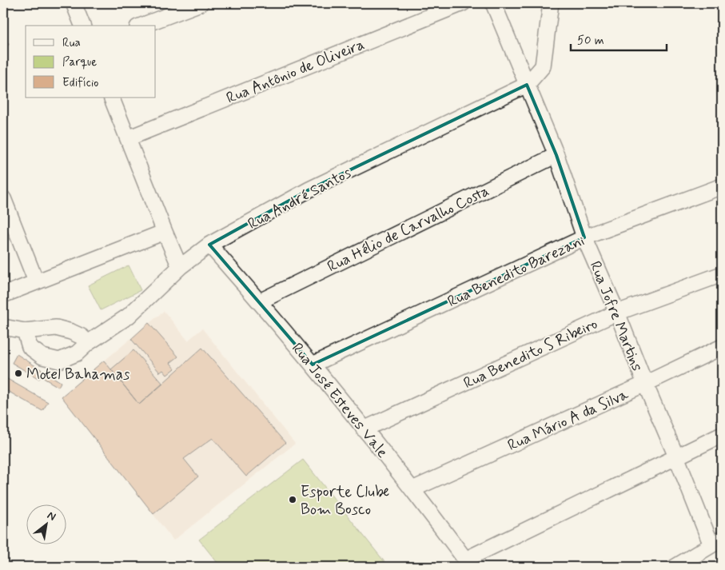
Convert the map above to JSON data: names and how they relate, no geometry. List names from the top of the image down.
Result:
{
  "streets": {
    "street": [
      "Rua Antônio de Oliveira",
      "Rua André Santos",
      "Rua Hélio de Carvalho Costa",
      "Rua Benedito Barezani",
      "Rua Jofre Martins",
      "Rua Benedito S Ribeiro",
      "Rua José Esteves Vale",
      "Rua Mário A da Silva"
    ]
  },
  "crossings": [
    ["Rua André Santos", "Rua Jofre Martins"],
    ["Rua André Santos", "Rua José Esteves Vale"],
    ["Rua Hélio de Carvalho Costa", "Rua Jofre Martins"],
    ["Rua Hélio de Carvalho Costa", "Rua José Esteves Vale"],
    ["Rua Benedito Barezani", "Rua Jofre Martins"],
    ["Rua Benedito Barezani", "Rua José Esteves Vale"],
    ["Rua Jofre Martins", "Rua Benedito S Ribeiro"],
    ["Rua Jofre Martins", "Rua Mário A da Silva"],
    ["Rua Benedito S Ribeiro", "Rua José Esteves Vale"],
    ["Rua José Esteves Vale", "Rua Mário A da Silva"]
  ],
  "places": ["Motel Bahamas", "Esporte Clube Bom Bosco"],
  "legend": ["Rua", "Parque", "Edifício"],
  "scale_bar": "50 m",
  "north": "top right"
}
